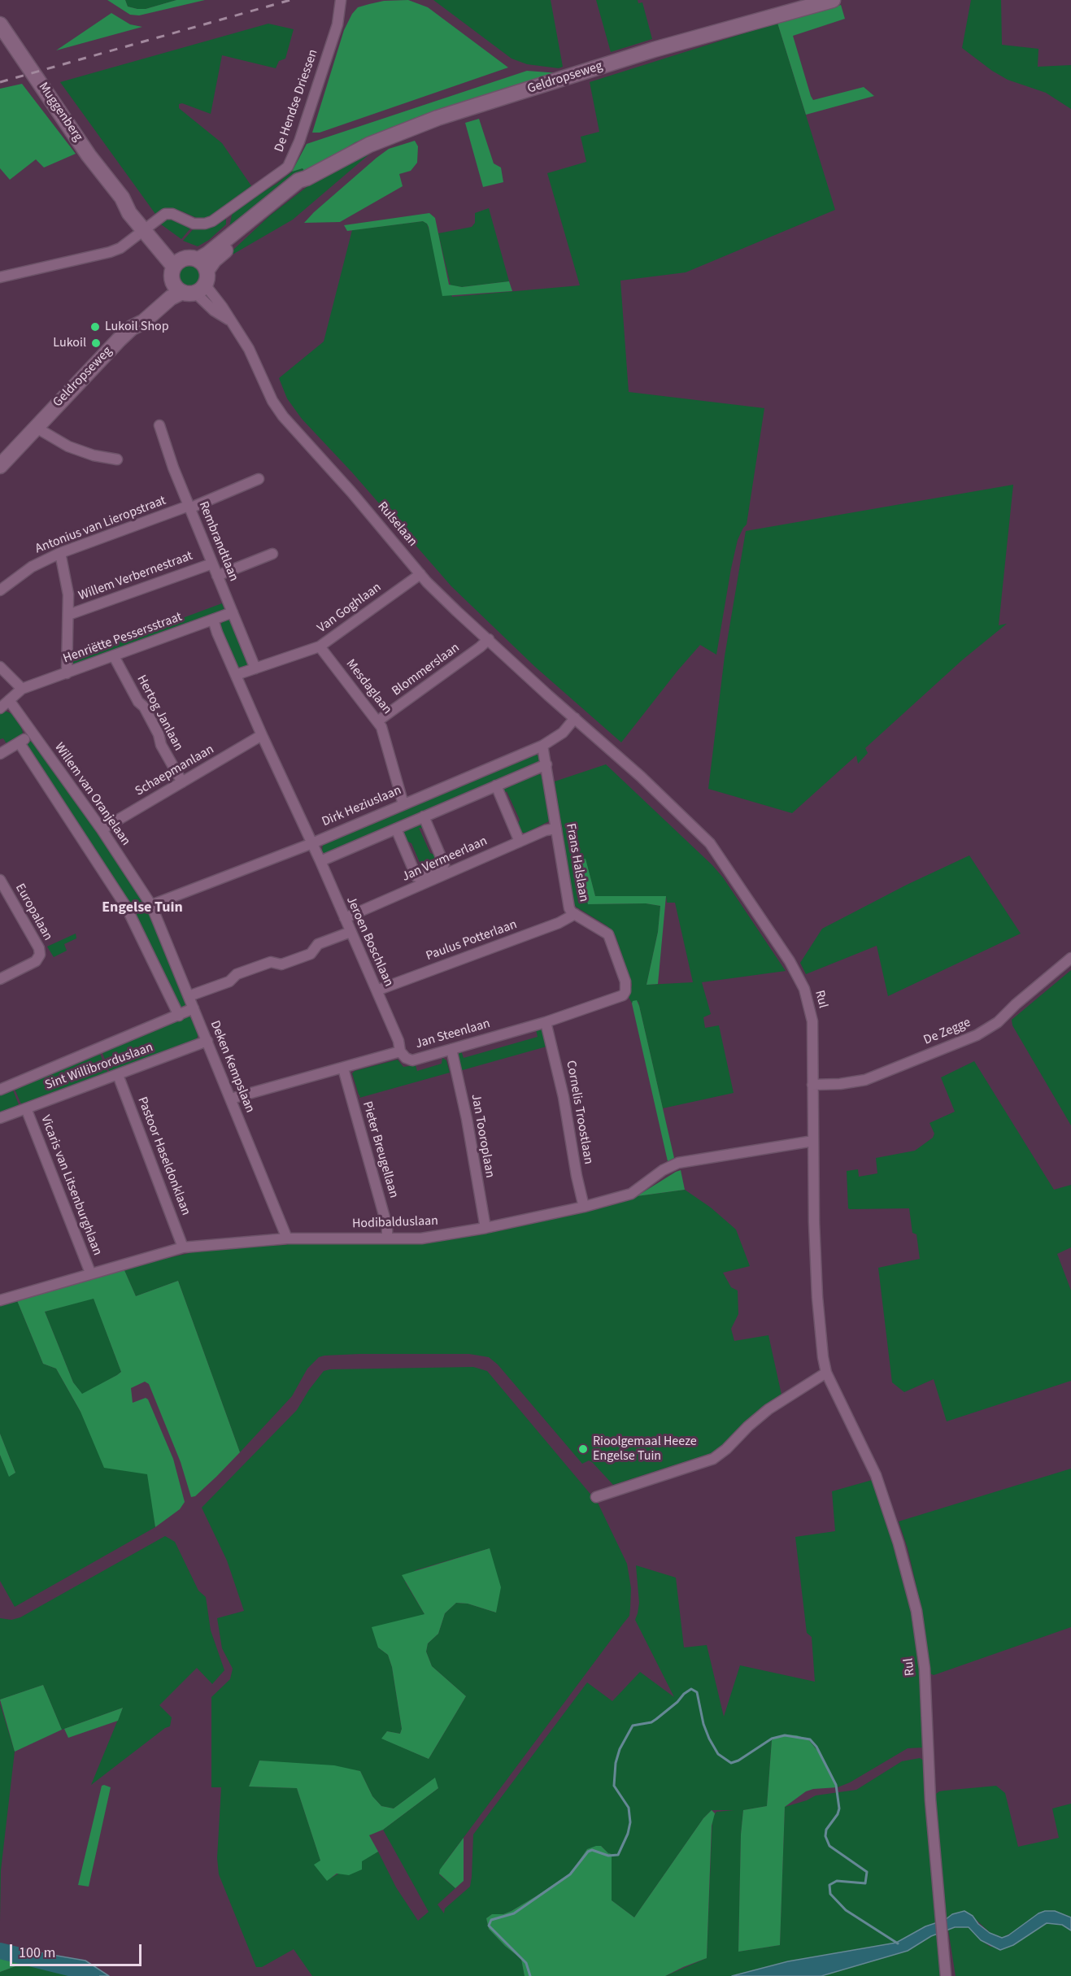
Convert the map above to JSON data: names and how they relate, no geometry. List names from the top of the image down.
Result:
{
  "streets": {
    "main road": ["Geldropseweg", "Muggenberg"],
    "street": [
      "De Hendse Driessen",
      "Rulselaan",
      "Antonius van Lieropstraat",
      "Rembrandtlaan",
      "Willem Verbernestraat",
      "Van Goghlaan",
      "Henriëtte Pessersstraat",
      "Blommerslaan",
      "Mesdaglaan",
      "Hertog Janlaan",
      "Schaepmanlaan",
      "Willem van Oranjelaan",
      "Dirk Heziuslaan",
      "Jan Vermeerlaan",
      "Frans Halslaan",
      "Europalaan",
      "Paulus Potterlaan",
      "Jeroen Boschlaan",
      "Rul",
      "De Zegge",
      "Jan Steenlaan",
      "Sint Willibrorduslaan",
      "Deken Kempslaan",
      "Cornelis Troostlaan",
      "Jan Tooroplaan",
      "Pieter Breugellaan",
      "Pastoor Haseldonklaan",
      "Vicaris van Litsenburghlaan",
      "Hodibalduslaan"
    ]
  },
  "crossings": [
    ["Geldropseweg", "Muggenberg"],
    ["Geldropseweg", "Rulselaan"],
    ["De Hendse Driessen", "Muggenberg"],
    ["Muggenberg", "Rulselaan"],
    ["Rulselaan", "Van Goghlaan"],
    ["Rulselaan", "Blommerslaan"],
    ["Rulselaan", "Dirk Heziuslaan"],
    ["Rulselaan", "Rul"],
    ["Antonius van Lieropstraat", "Rembrandtlaan"],
    ["Rembrandtlaan", "Willem Verbernestraat"],
    ["Rembrandtlaan", "Van Goghlaan"],
    ["Rembrandtlaan", "Henriëtte Pessersstraat"],
    ["Van Goghlaan", "Mesdaglaan"],
    ["Henriëtte Pessersstraat", "Hertog Janlaan"],
    ["Blommerslaan", "Mesdaglaan"],
    ["Mesdaglaan", "Dirk Heziuslaan"],
    ["Hertog Janlaan", "Schaepmanlaan"],
    ["Schaepmanlaan", "Willem van Oranjelaan"],
    ["Willem van Oranjelaan", "Dirk Heziuslaan"],
    ["Willem van Oranjelaan", "Deken Kempslaan"],
    ["Dirk Heziuslaan", "Frans Halslaan"],
    ["Dirk Heziuslaan", "Jeroen Boschlaan"],
    ["Dirk Heziuslaan", "Rul"],
    ["Dirk Heziuslaan", "Deken Kempslaan"],
    ["Jan Vermeerlaan", "Frans Halslaan"],
    ["Jan Vermeerlaan", "Jeroen Boschlaan"],
    ["Frans Halslaan", "Paulus Potterlaan"],
    ["Frans Halslaan", "Jan Steenlaan"],
    ["Paulus Potterlaan", "Jeroen Boschlaan"],
    ["Jeroen Boschlaan", "Jan Steenlaan"],
    ["Rul", "De Zegge"],
    ["Rul", "Hodibalduslaan"],
    ["Jan Steenlaan", "Deken Kempslaan"],
    ["Jan Steenlaan", "Cornelis Troostlaan"],
    ["Jan Steenlaan", "Jan Tooroplaan"],
    ["Jan Steenlaan", "Pieter Breugellaan"],
    ["Sint Willibrorduslaan", "Deken Kempslaan"],
    ["Sint Willibrorduslaan", "Pastoor Haseldonklaan"],
    ["Sint Willibrorduslaan", "Vicaris van Litsenburghlaan"],
    ["Deken Kempslaan", "Hodibalduslaan"],
    ["Cornelis Troostlaan", "Hodibalduslaan"],
    ["Jan Tooroplaan", "Hodibalduslaan"],
    ["Pieter Breugellaan", "Hodibalduslaan"],
    ["Pastoor Haseldonklaan", "Hodibalduslaan"],
    ["Vicaris van Litsenburghlaan", "Hodibalduslaan"]
  ],
  "districts": ["Engelse Tuin"],
  "places": ["Lukoil Shop", "Lukoil", "Rioolgemaal Heeze Engelse Tuin"],
  "scale_bar": "100 m"
}
